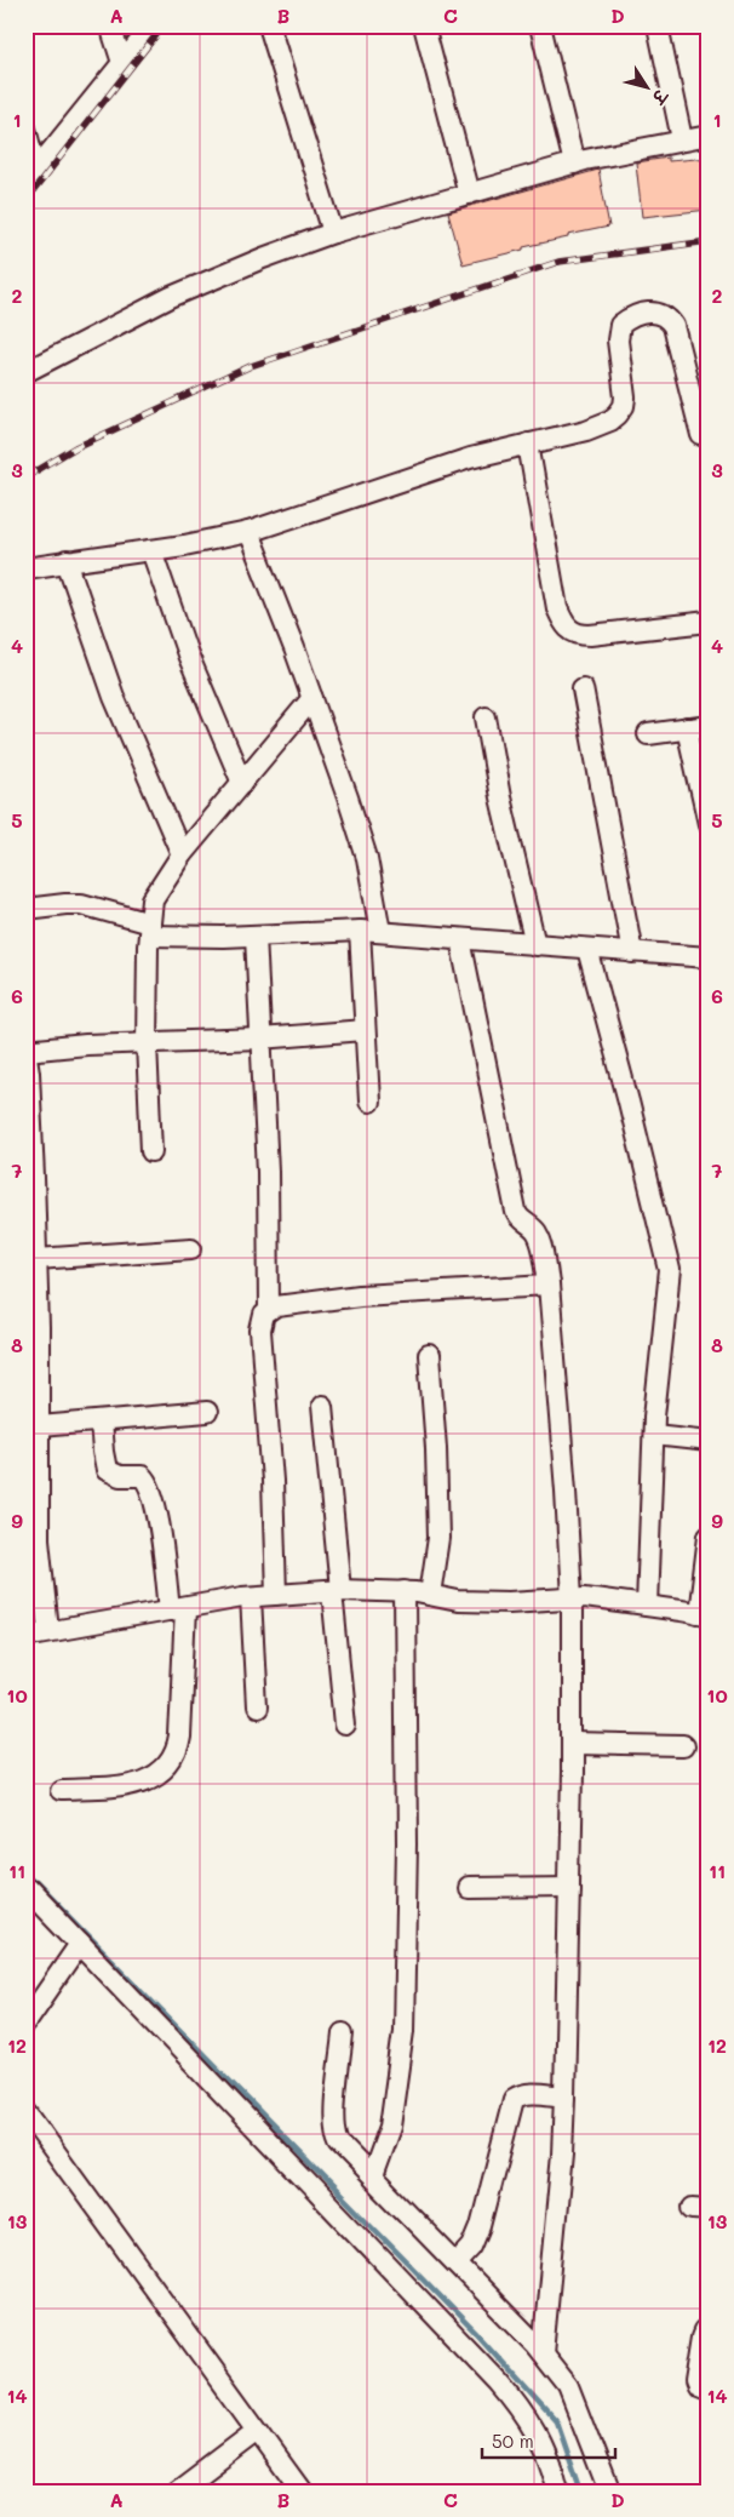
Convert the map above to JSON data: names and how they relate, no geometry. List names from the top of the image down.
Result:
{
  "scale_bar": "50 m",
  "north": "bottom right",
  "grid": {
    "columns": [
      "A",
      "B",
      "C",
      "D"
    ],
    "rows": [
      "1",
      "2",
      "3",
      "4",
      "5",
      "6",
      "7",
      "8",
      "9",
      "10",
      "11",
      "12",
      "13",
      "14"
    ]
  }
}
